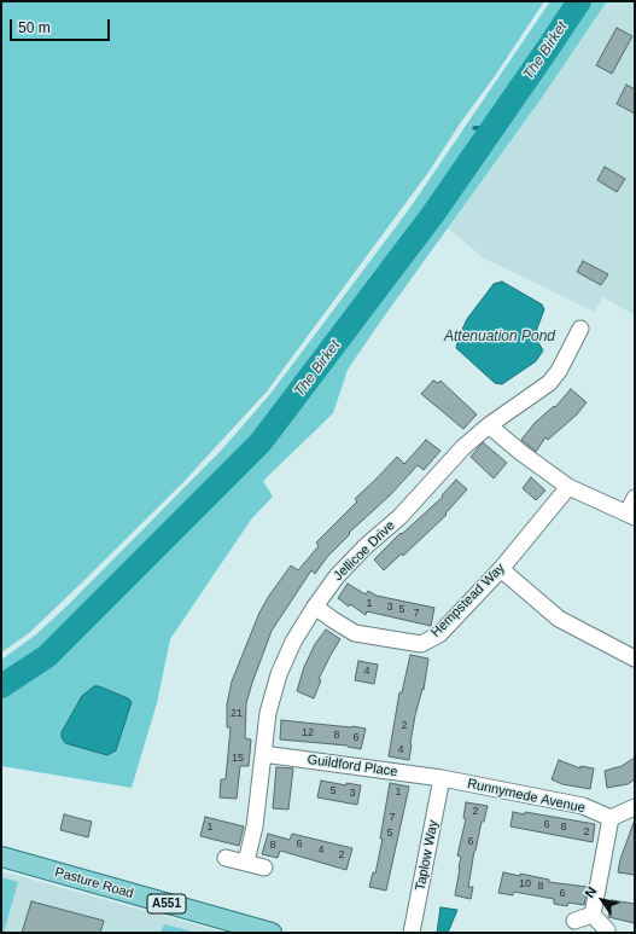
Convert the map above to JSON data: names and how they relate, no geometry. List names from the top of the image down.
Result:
{
  "streets": {
    "main road": ["Pasture Road", "A551"],
    "street": [
      "Jellicoe Drive",
      "Hempstead Way",
      "Guildford Place",
      "Runnymede Avenue",
      "Taplow Way"
    ]
  },
  "crossings": [
    ["Jellicoe Drive", "Hempstead Way"],
    ["Jellicoe Drive", "Guildford Place"],
    ["Guildford Place", "Runnymede Avenue"],
    ["Guildford Place", "Taplow Way"],
    ["Runnymede Avenue", "Taplow Way"]
  ],
  "water": ["The Birket", "Attenuation Pond"],
  "house_numbers": [
    "1",
    "3",
    "5",
    "7",
    "4",
    "21",
    "2",
    "12",
    "8",
    "6",
    "4",
    "15",
    "5",
    "1",
    "3",
    "2",
    "7",
    "6",
    "1",
    "8",
    "2",
    "5",
    "6",
    "6",
    "8",
    "4",
    "2",
    "10",
    "8",
    "6"
  ],
  "scale_bar": "50 m",
  "north": "top left"
}
